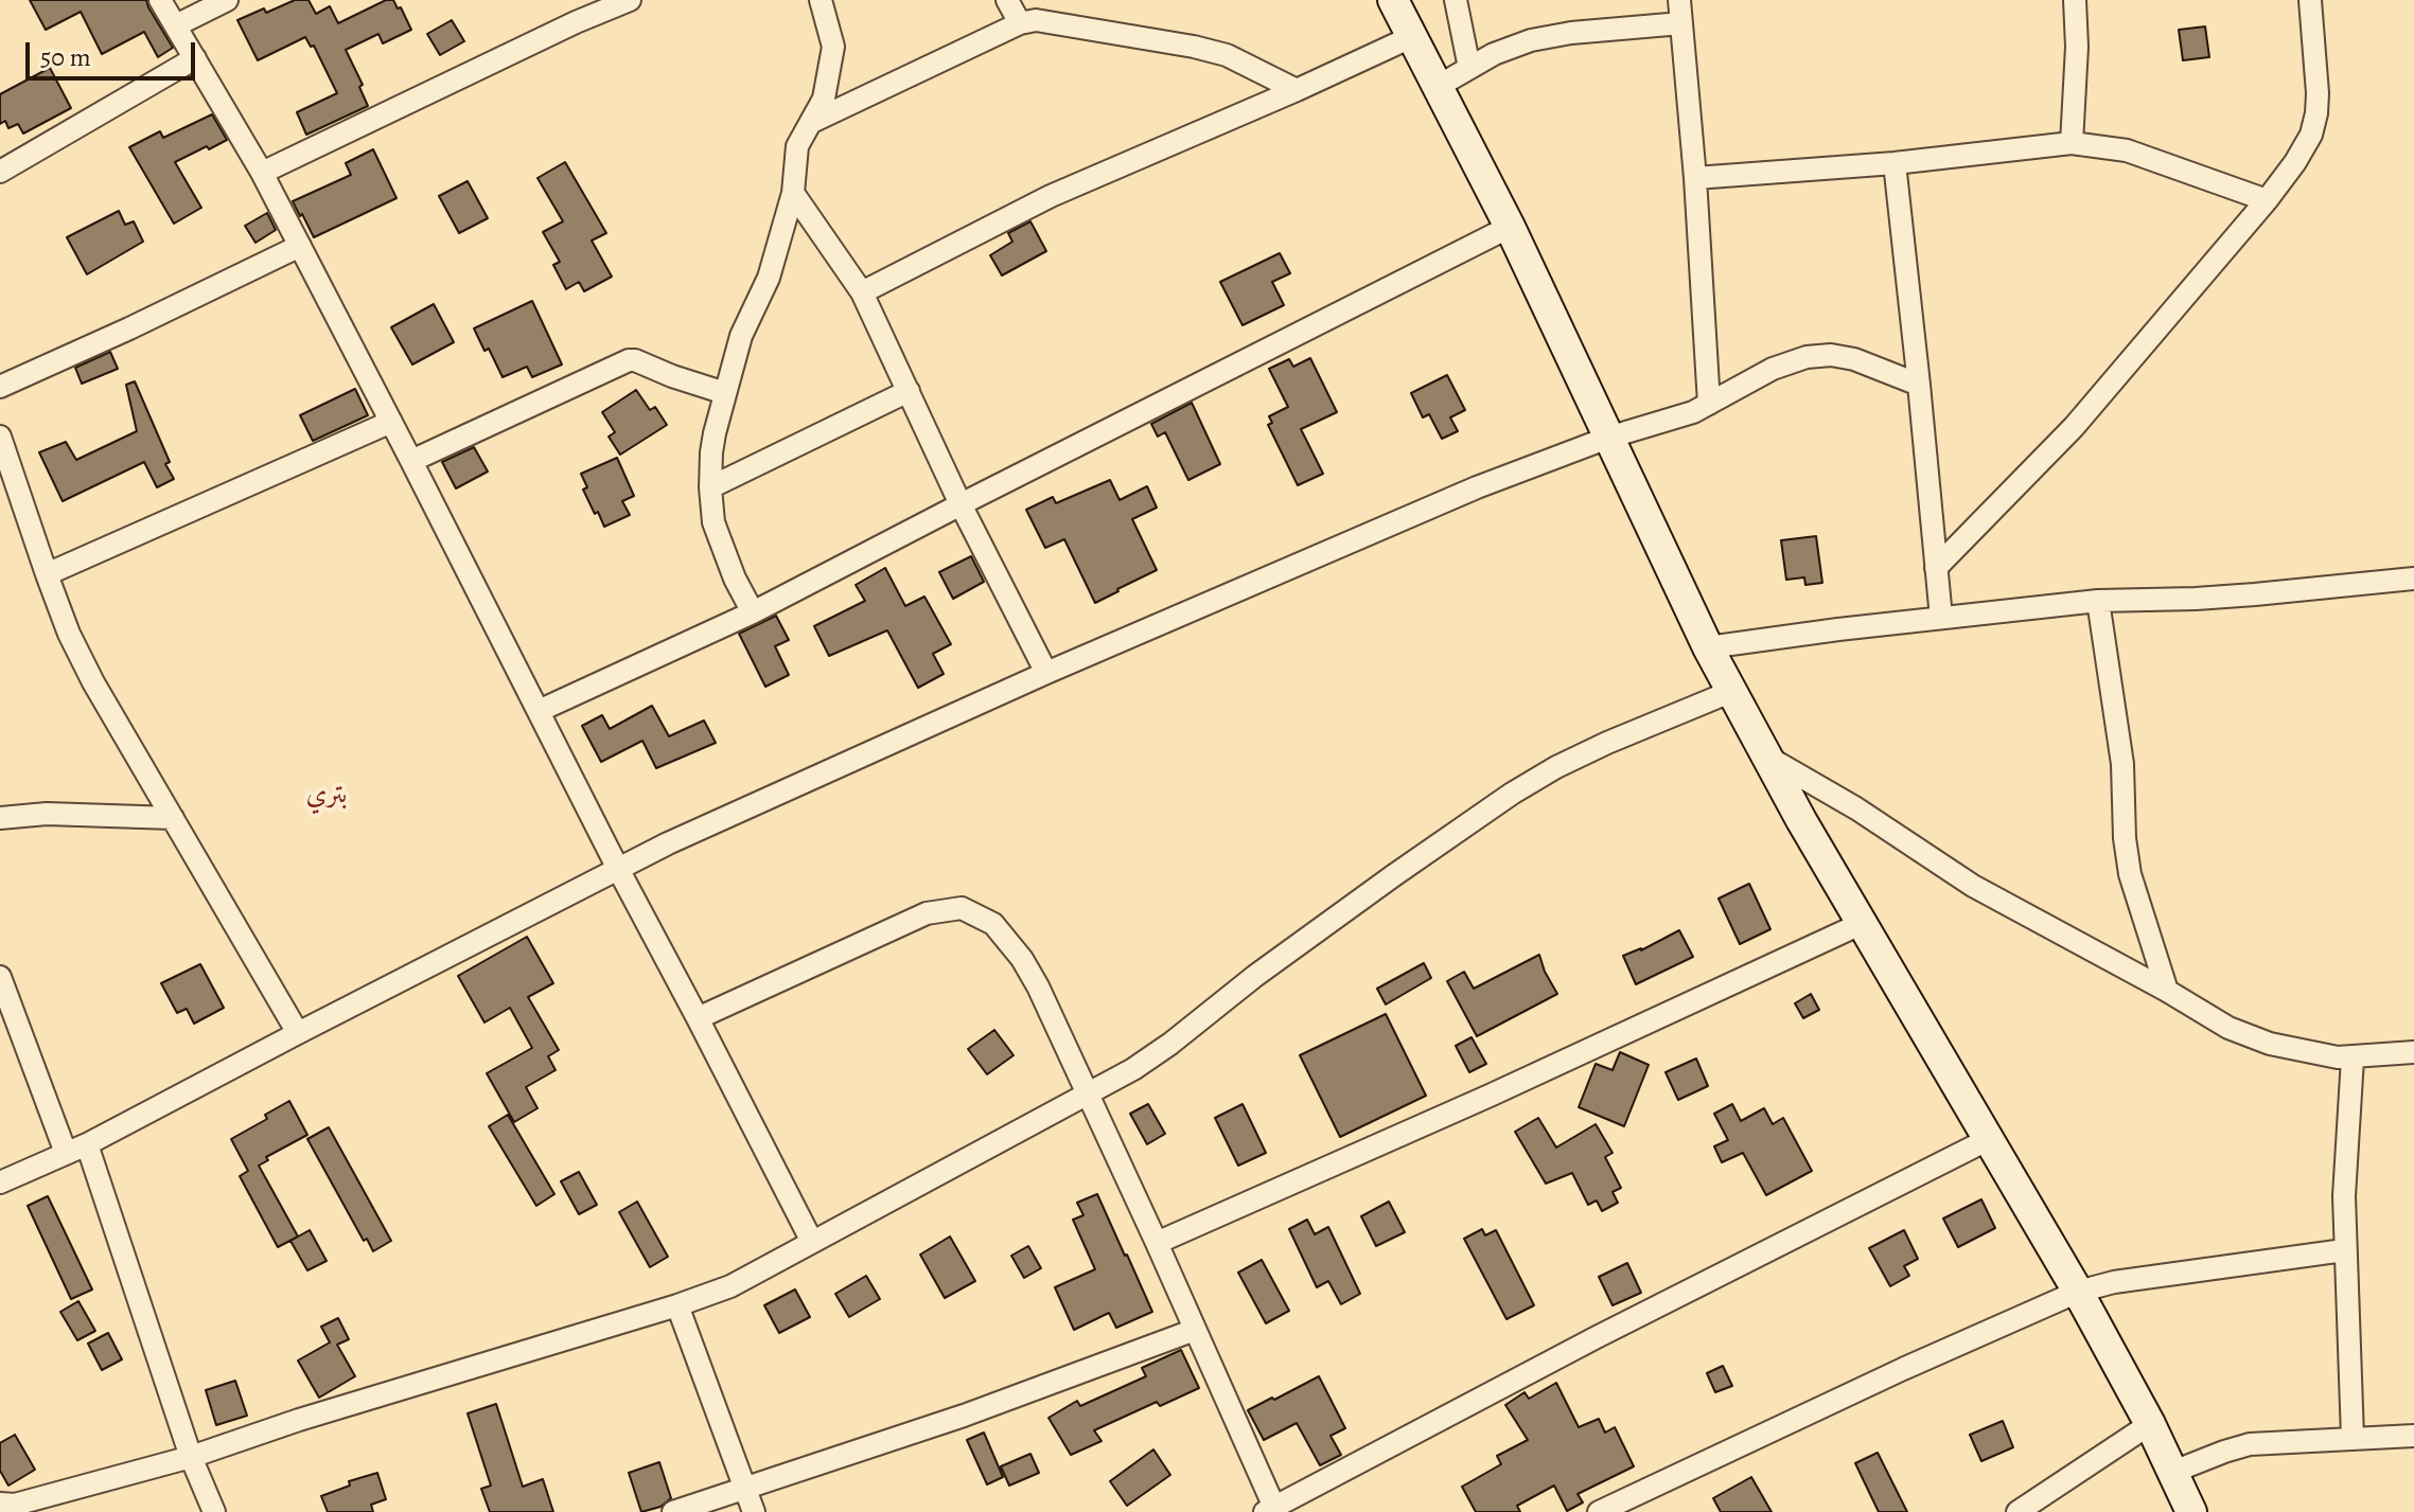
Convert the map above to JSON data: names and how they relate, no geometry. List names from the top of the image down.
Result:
{
  "districts": ["بتري"],
  "scale_bar": "50 m"
}
